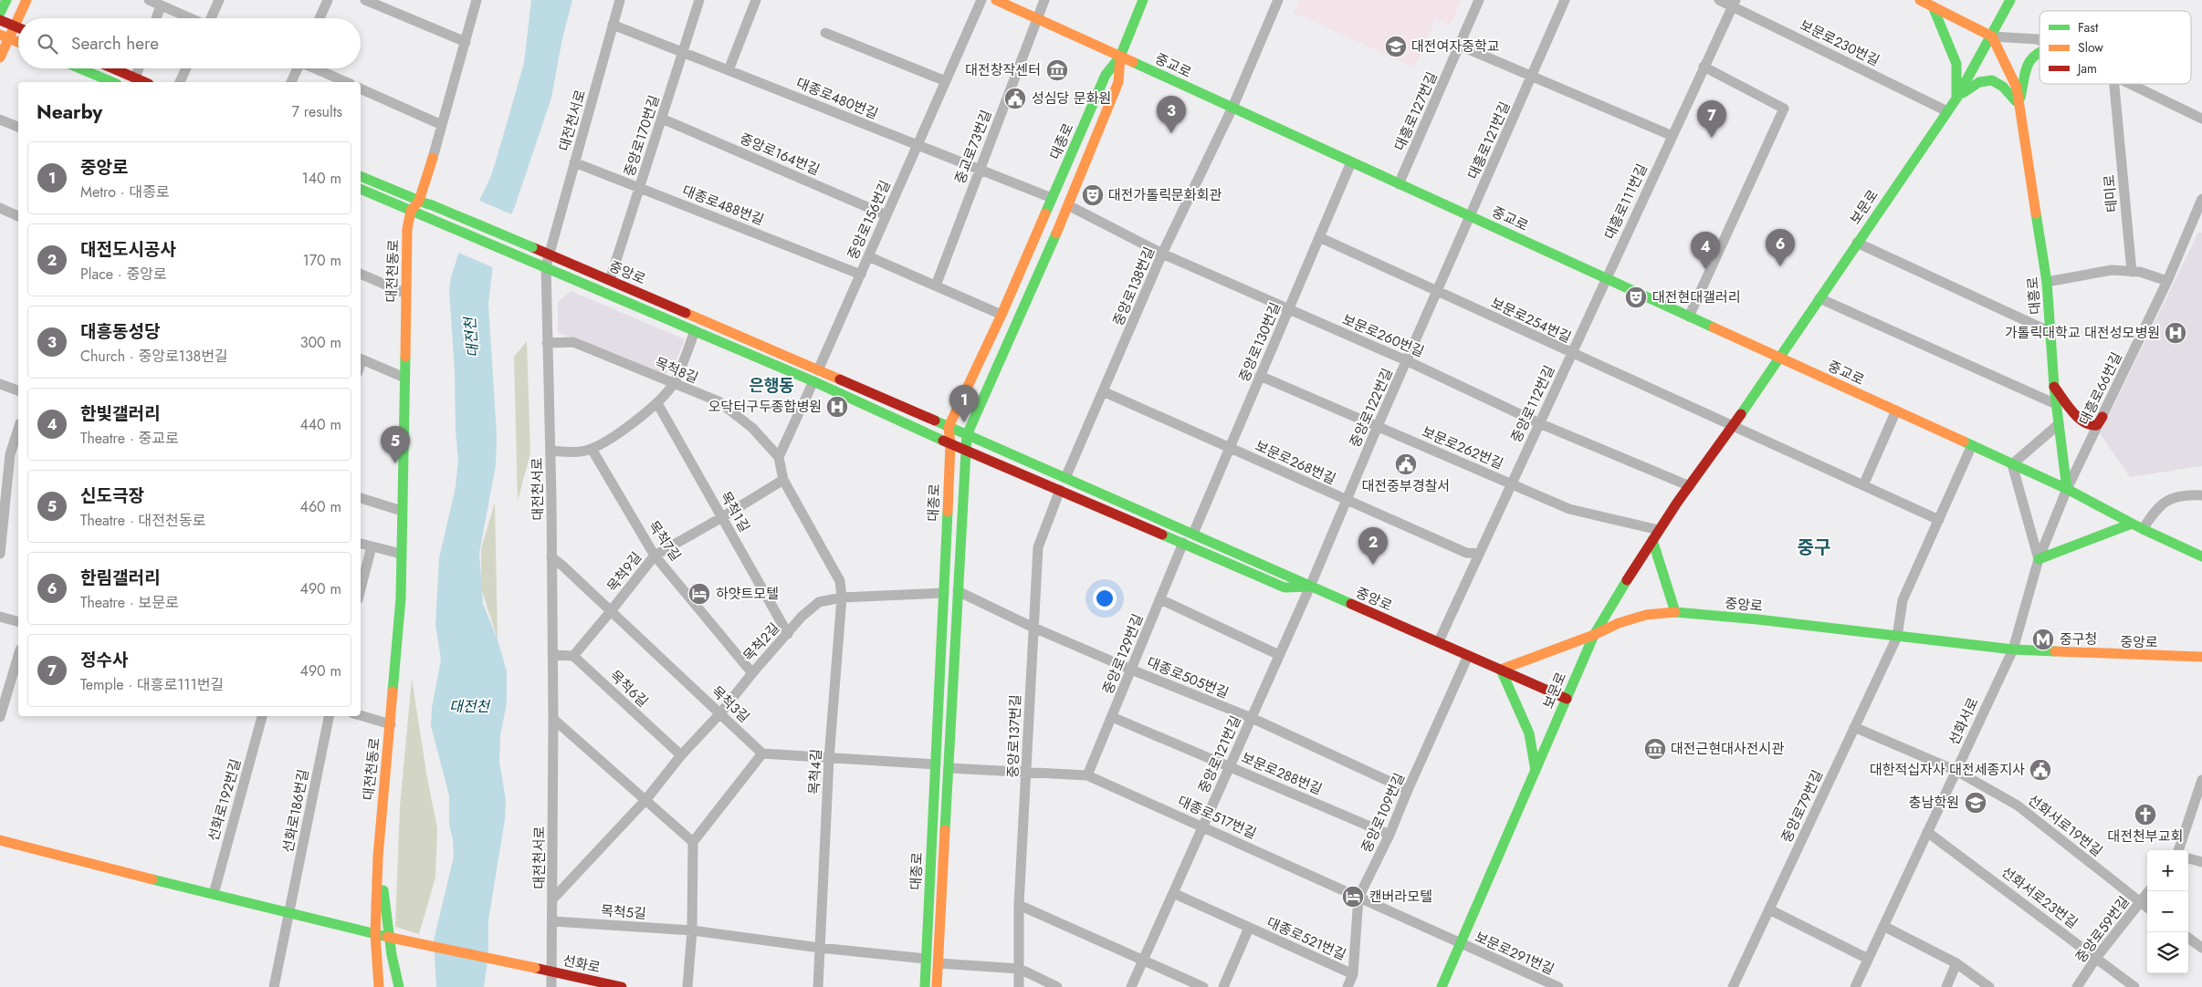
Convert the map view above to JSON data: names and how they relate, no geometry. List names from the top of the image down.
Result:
{
  "streets": {
    "main road": [
      "중교로",
      "대종로",
      "보문로",
      "대전천동로",
      "중앙로",
      "대흥로",
      "선화로"
    ],
    "street": [
      "보문로230번길",
      "대종로480번길",
      "대흥로127번길",
      "대전천서로",
      "중앙로170번길",
      "대흥로121번길",
      "중교로73번길",
      "중앙로164번길",
      "테미로",
      "대흥로111번길",
      "대종로488번길",
      "중앙로156번길",
      "중앙로138번길",
      "보문로254번길",
      "보문로260번길",
      "중앙로130번길",
      "목척8길",
      "대흥로66번길",
      "중앙로112번길",
      "중앙로122번길",
      "보문로262번길",
      "보문로268번길",
      "목척1길",
      "목척7길",
      "목척9길",
      "목척2길",
      "중앙로129번길",
      "대종로505번길",
      "목척6길",
      "목척3길",
      "선화서로",
      "중앙로137번길",
      "중앙로121번길",
      "목척4길",
      "보문로288번길",
      "선화로192번길",
      "중앙로79번길",
      "선화로186번길",
      "중앙로109번길",
      "대종로517번길",
      "선화서로19번길",
      "선화서로23번길",
      "목척5길",
      "중앙로59번길",
      "대종로521번길",
      "보문로291번길"
    ]
  },
  "crossings": [
    ["보문로230번길", "대흥로111번길"],
    ["보문로230번길", "보문로"],
    ["중교로", "대흥로127번길"],
    ["중교로", "대흥로121번길"],
    ["중교로", "대종로"],
    ["중교로", "중교로73번길"],
    ["중교로", "대흥로111번길"],
    ["중교로", "보문로"],
    ["중교로", "중앙로138번길"],
    ["중교로", "대흥로"],
    ["중교로", "중앙로130번길"],
    ["중교로", "대흥로66번길"],
    ["중교로", "중앙로112번길"],
    ["중교로", "중앙로122번길"],
    ["중교로", "선화서로"],
    ["대종로480번길", "대전천서로"],
    ["대종로480번길", "중앙로170번길"],
    ["대종로480번길", "대종로"],
    ["대종로480번길", "중교로73번길"],
    ["대종로480번길", "중앙로156번길"],
    ["대전천서로", "대종로488번길"],
    ["대전천서로", "중앙로"],
    ["대전천서로", "목척8길"],
    ["대전천서로", "목척2길"],
    ["대전천서로", "목척3길"],
    ["대전천서로", "목척5길"],
    ["대전천서로", "선화로"],
    ["중앙로170번길", "중앙로164번길"],
    ["중앙로170번길", "대종로488번길"],
    ["중앙로170번길", "중앙로"],
    ["대흥로121번길", "중앙로122번길"],
    ["대종로", "중앙로"],
    ["대종로", "보문로260번길"],
    ["대종로", "목척2길"],
    ["대종로", "대종로505번길"],
    ["대종로", "대종로517번길"],
    ["중앙로164번길", "중앙로156번길"],
    ["대흥로111번길", "중앙로112번길"],
    ["대종로488번길", "중앙로156번길"],
    ["보문로", "중앙로"],
    ["보문로", "대흥로"],
    ["보문로", "보문로254번길"],
    ["보문로", "보문로260번길"],
    ["보문로", "보문로262번길"],
    ["보문로", "대종로517번길"],
    ["보문로", "보문로291번길"],
    ["중앙로156번길", "중앙로"],
    ["대전천동로", "중앙로"],
    ["대전천동로", "선화로"],
    ["중앙로", "중앙로138번길"],
    ["중앙로", "중앙로130번길"],
    ["중앙로", "중앙로112번길"],
    ["중앙로", "중앙로122번길"],
    ["중앙로", "중앙로129번길"],
    ["중앙로", "선화서로"],
    ["중앙로", "중앙로137번길"],
    ["중앙로", "중앙로121번길"],
    ["중앙로", "중앙로79번길"],
    ["중앙로", "중앙로109번길"],
    ["중앙로138번길", "보문로260번길"],
    ["중앙로138번길", "보문로268번길"],
    ["대흥로", "대흥로66번길"],
    ["대흥로", "선화서로"],
    ["보문로254번길", "중앙로130번길"],
    ["보문로254번길", "중앙로112번길"],
    ["보문로254번길", "중앙로122번길"],
    ["보문로260번길", "중앙로130번길"],
    ["보문로260번길", "중앙로112번길"],
    ["보문로260번길", "중앙로122번길"],
    ["중앙로130번길", "보문로262번길"],
    ["중앙로130번길", "보문로268번길"],
    ["대흥로66번길", "선화서로"],
    ["중앙로112번길", "보문로262번길"],
    ["중앙로112번길", "보문로268번길"],
    ["중앙로122번길", "보문로262번길"],
    ["중앙로122번길", "보문로268번길"],
    ["중앙로122번길", "중앙로121번길"],
    ["목척1길", "목척9길"],
    ["목척1길", "목척2길"],
    ["목척7길", "목척9길"],
    ["목척7길", "목척2길"],
    ["목척9길", "목척6길"],
    ["목척9길", "목척3길"],
    ["목척2길", "목척6길"],
    ["목척2길", "목척3길"],
    ["목척2길", "목척4길"],
    ["중앙로129번길", "대종로505번길"],
    ["중앙로129번길", "보문로288번길"],
    ["중앙로129번길", "대종로517번길"],
    ["대종로505번길", "중앙로137번길"],
    ["대종로505번길", "중앙로121번길"],
    ["대종로505번길", "중앙로109번길"],
    ["선화서로", "선화서로19번길"],
    ["선화서로", "선화서로23번길"],
    ["중앙로137번길", "대종로517번길"],
    ["중앙로121번길", "보문로288번길"],
    ["중앙로121번길", "대종로517번길"],
    ["중앙로121번길", "대종로521번길"],
    ["목척4길", "목척5길"],
    ["보문로288번길", "중앙로109번길"],
    ["선화로192번길", "선화로"],
    ["중앙로79번길", "선화서로19번길"],
    ["선화로186번길", "선화로"],
    ["중앙로109번길", "대종로517번길"],
    ["중앙로109번길", "대종로521번길"],
    ["대종로517번길", "보문로291번길"],
    ["선화서로19번길", "중앙로59번길"],
    ["선화서로23번길", "중앙로59번길"]
  ],
  "districts": ["은행동", "중구"],
  "water": ["대전천"],
  "places": {
    "school or university": ["대전여자중학교", "충남학원"],
    "museum": ["대전창작센터", "대전근현대사전시관"],
    "public building": ["성심당 문화원", "대전중부경찰서", "대한적십자사 대전세종지사"],
    "theatre": ["대전가톨릭문화회관", "대전현대갤러리"],
    "hospital": ["가톨릭대학교 대전성모병원", "오닥터구두종합병원"],
    "hotel": ["하얏트모텔", "캔버라모텔"],
    "metro station": ["중구청"],
    "church": ["대전천부교회"]
  },
  "legend": ["Fast", "Slow", "Jam"],
  "page": {
    "search": "Search here",
    "heading": ["Nearby", "7 results"],
    "pins": [
      "3",
      "7",
      "6",
      "4",
      "1",
      "5",
      "2"
    ],
    "list": [
      {
        "mark": "1",
        "name": "중앙로",
        "note": "Metro · 대종로",
        "value": "140 m"
      },
      {
        "mark": "2",
        "name": "대전도시공사",
        "note": "Place · 중앙로",
        "value": "170 m"
      },
      {
        "mark": "3",
        "name": "대흥동성당",
        "note": "Church · 중앙로138번길",
        "value": "300 m"
      },
      {
        "mark": "4",
        "name": "한빛갤러리",
        "note": "Theatre · 중교로",
        "value": "440 m"
      },
      {
        "mark": "5",
        "name": "신도극장",
        "note": "Theatre · 대전천동로",
        "value": "460 m"
      },
      {
        "mark": "6",
        "name": "한림갤러리",
        "note": "Theatre · 보문로",
        "value": "490 m"
      },
      {
        "mark": "7",
        "name": "정수사",
        "note": "Temple · 대흥로111번길",
        "value": "490 m"
      }
    ],
    "map_buttons": ["+", "−"]
  }
}
